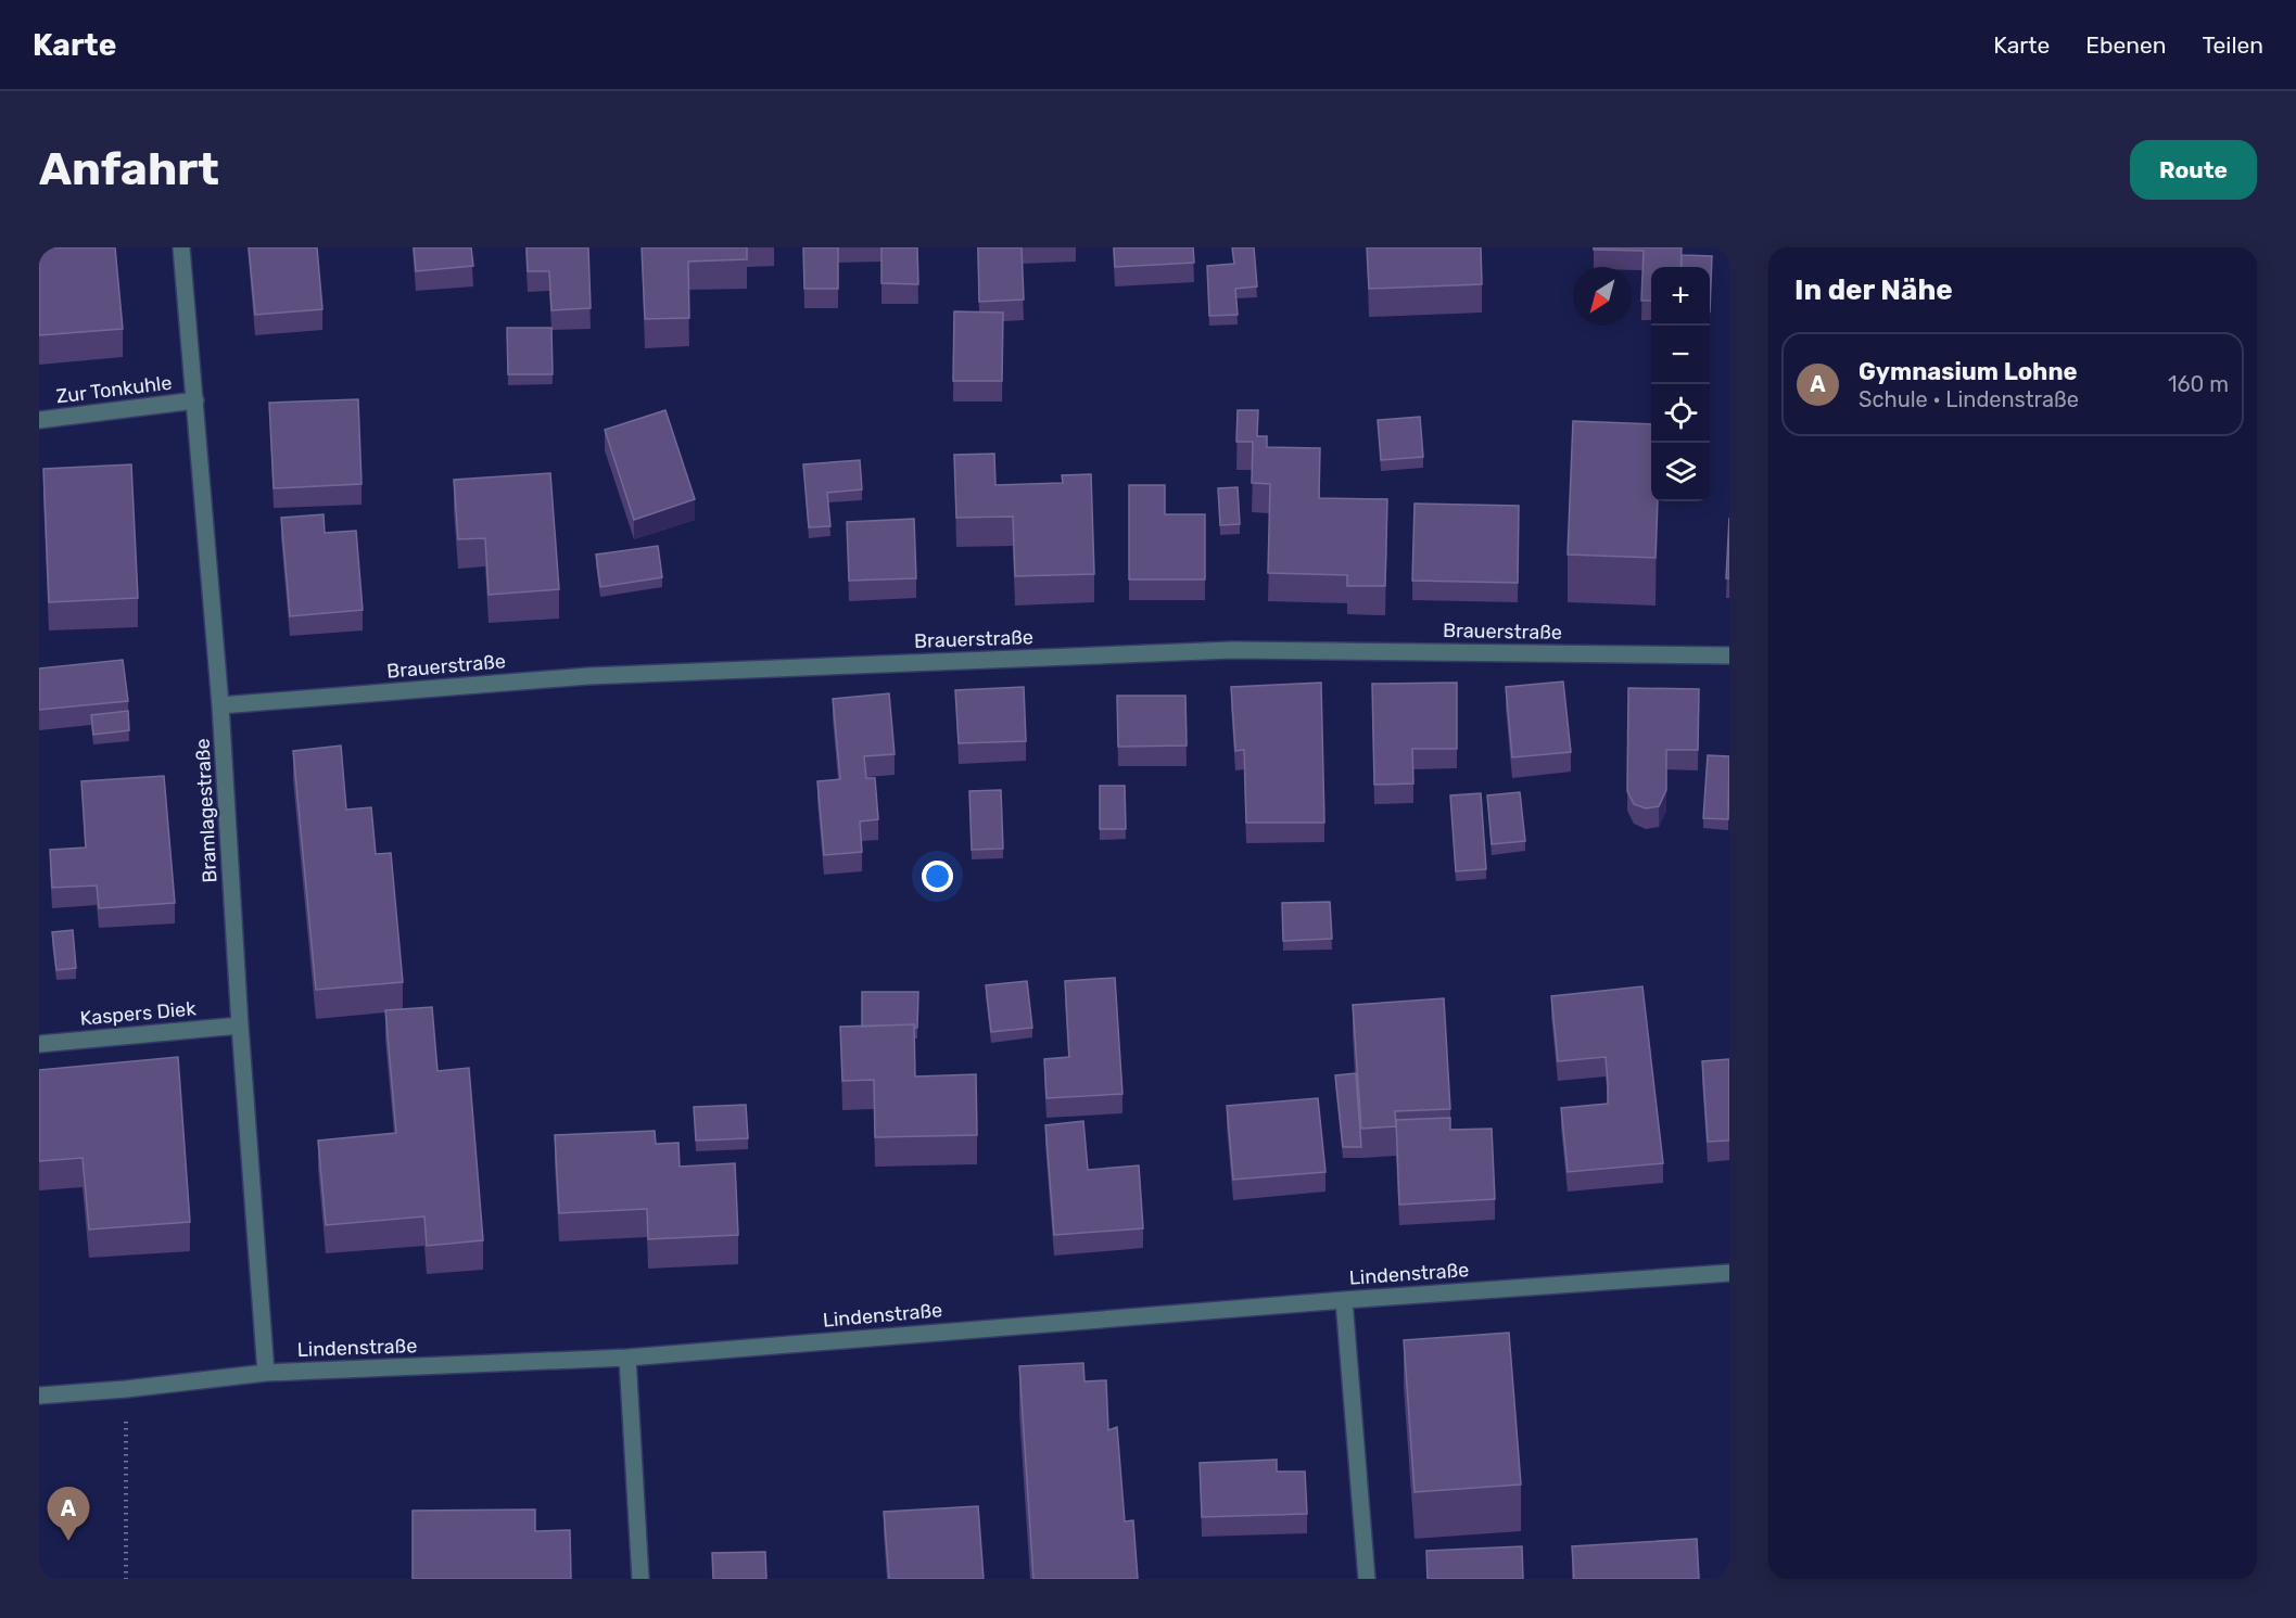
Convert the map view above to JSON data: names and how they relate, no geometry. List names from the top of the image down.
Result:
{
  "streets": {
    "street": [
      "Zur Tonkuhle",
      "Brauerstraße",
      "Bramlagestraße",
      "Kaspers Diek",
      "Lindenstraße"
    ]
  },
  "crossings": [
    ["Zur Tonkuhle", "Bramlagestraße"],
    ["Brauerstraße", "Bramlagestraße"],
    ["Bramlagestraße", "Kaspers Diek"],
    ["Bramlagestraße", "Lindenstraße"]
  ],
  "north": "bottom left",
  "page": {
    "header": "Karte",
    "nav": ["Karte", "Ebenen", "Teilen"],
    "buttons": "Route",
    "title": "Anfahrt",
    "heading": "In der Nähe",
    "map_buttons": ["+", "−"],
    "list": [
      {
        "mark": "A",
        "name": "Gymnasium Lohne",
        "note": "Schule · Lindenstraße",
        "value": "160 m"
      }
    ],
    "pins": "A"
  }
}
